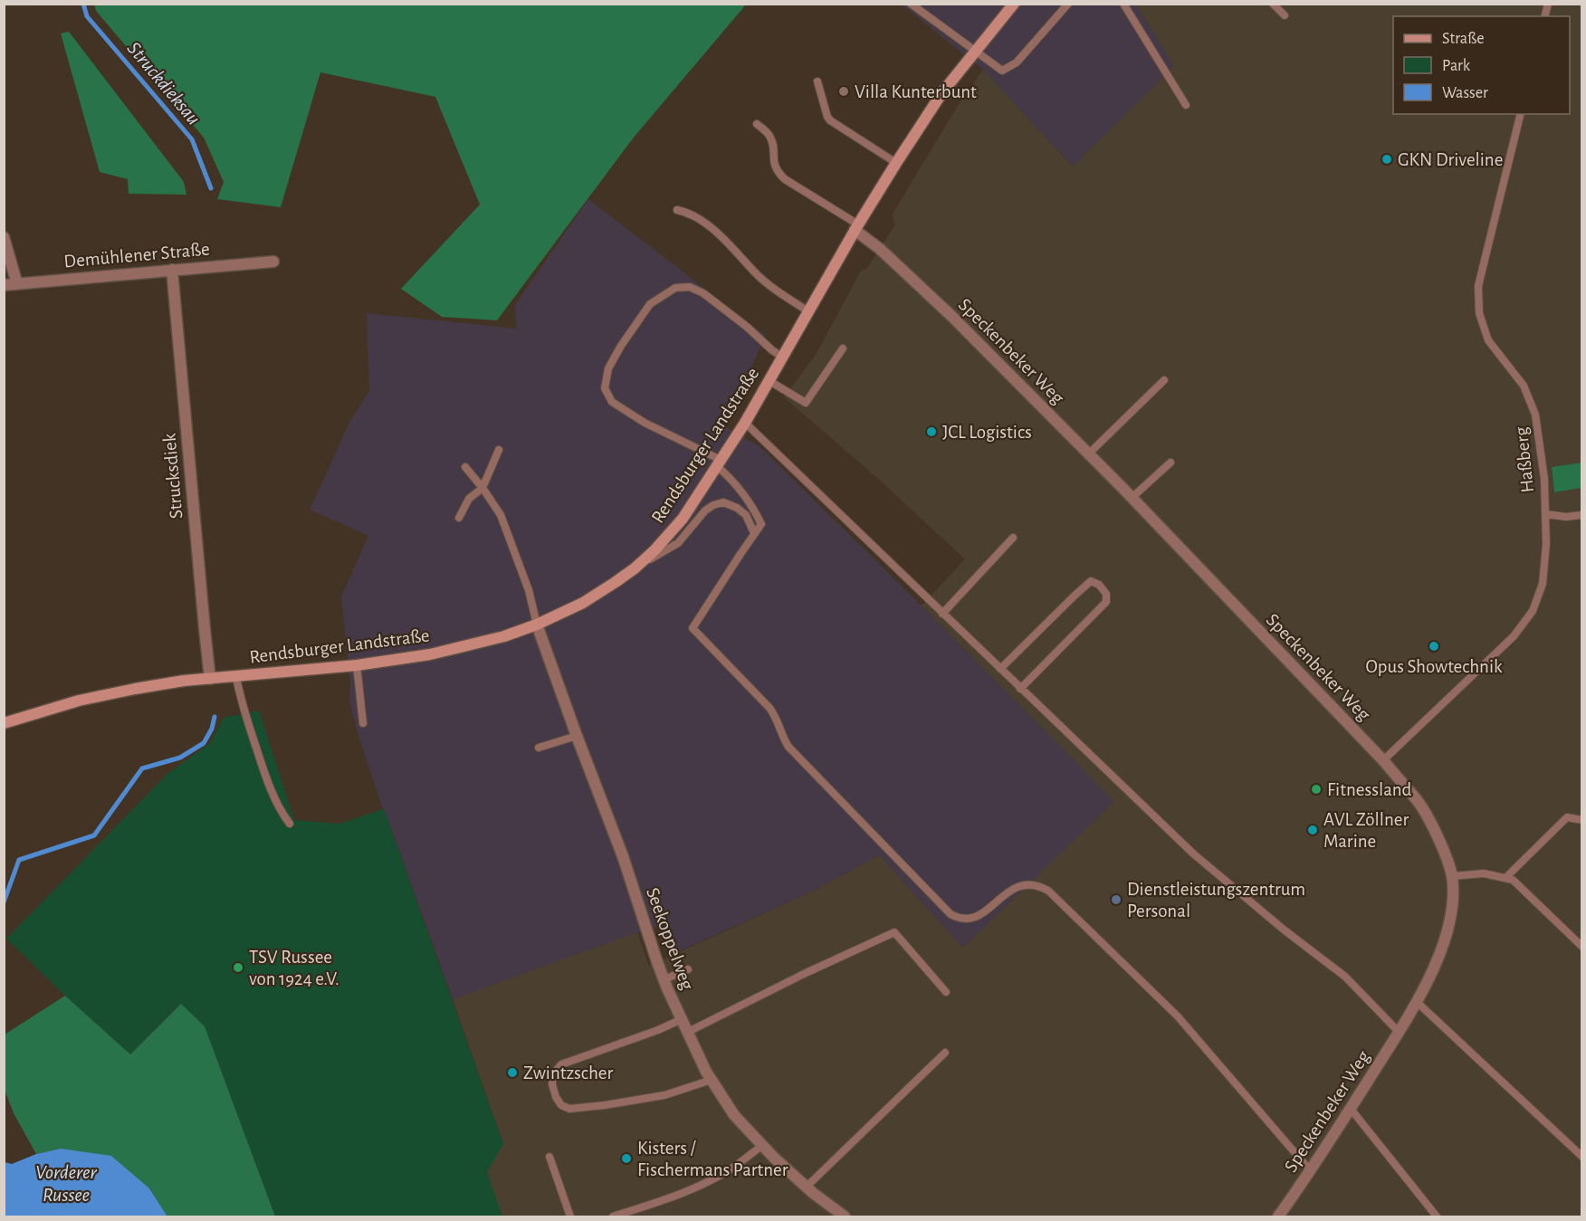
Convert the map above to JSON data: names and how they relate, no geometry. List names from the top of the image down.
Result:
{
  "streets": {
    "street": [
      "Demühlener Straße",
      "Speckenbeker Weg",
      "Rendsburger Landstraße",
      "Strucksdiek",
      "Seekoppelweg"
    ],
    "lane": ["Haßberg"]
  },
  "crossings": [
    ["Demühlener Straße", "Strucksdiek"],
    ["Speckenbeker Weg", "Rendsburger Landstraße"],
    ["Speckenbeker Weg", "Haßberg"],
    ["Rendsburger Landstraße", "Strucksdiek"],
    ["Rendsburger Landstraße", "Seekoppelweg"]
  ],
  "water": ["Struckdieksau", "Vorderer Russee"],
  "places": [
    "Villa Kunterbunt",
    "GKN Driveline",
    "JCL Logistics",
    "Opus Showtechnik",
    "Fitnessland",
    "AVL Zöllner Marine",
    "Dienstleistungszentrum Personal",
    "TSV Russee von 1924 e.V.",
    "Zwintzscher",
    "Kisters / Fischermans Partner"
  ],
  "legend": ["Straße", "Park", "Wasser"]
}
